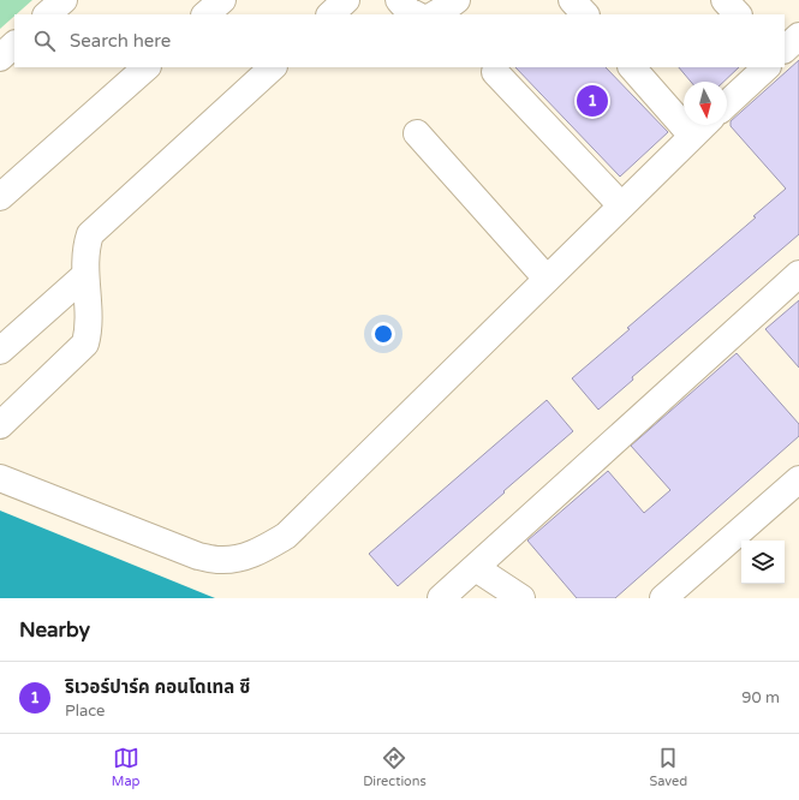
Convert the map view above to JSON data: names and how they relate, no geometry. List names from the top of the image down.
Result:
{
  "north": "bottom",
  "page": {
    "search": "Search here",
    "pins": "1",
    "heading": "Nearby",
    "list": [
      {
        "mark": "1",
        "name": "ริเวอร์ปาร์ค คอนโดเทล ซี",
        "note": "Place",
        "value": "90 m"
      }
    ],
    "nav": ["Map", "Directions", "Saved"]
  }
}
